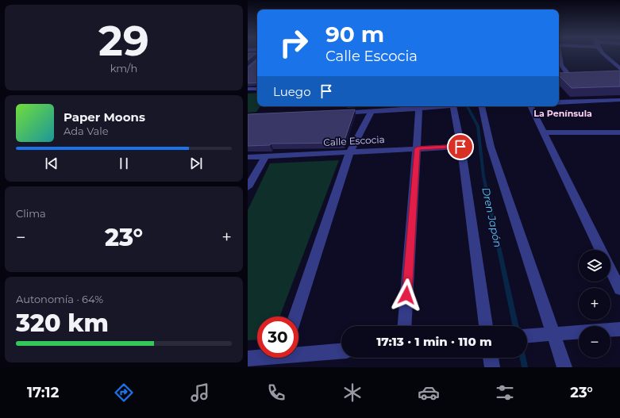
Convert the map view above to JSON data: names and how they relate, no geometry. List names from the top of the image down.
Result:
{
  "streets": {
    "street": ["Calle Escocia"]
  },
  "districts": ["La Península"],
  "water": ["Dren Japón"],
  "page": {
    "tile": [
      ["29", "km/h"],
      "Clima",
      ["Autonomía · 64%", "320 km"]
    ],
    "turn": ["90 m", "Calle Escocia"],
    "then": "Luego",
    "song": ["Paper Moons", "Ada Vale"],
    "heat": ["−", "23°", "+"],
    "map_buttons": ["+", "−"],
    "limit": "30",
    "trip": "17:13 · 1 min · 110 m",
    "tabs": ["17:12", "23°"]
  }
}
